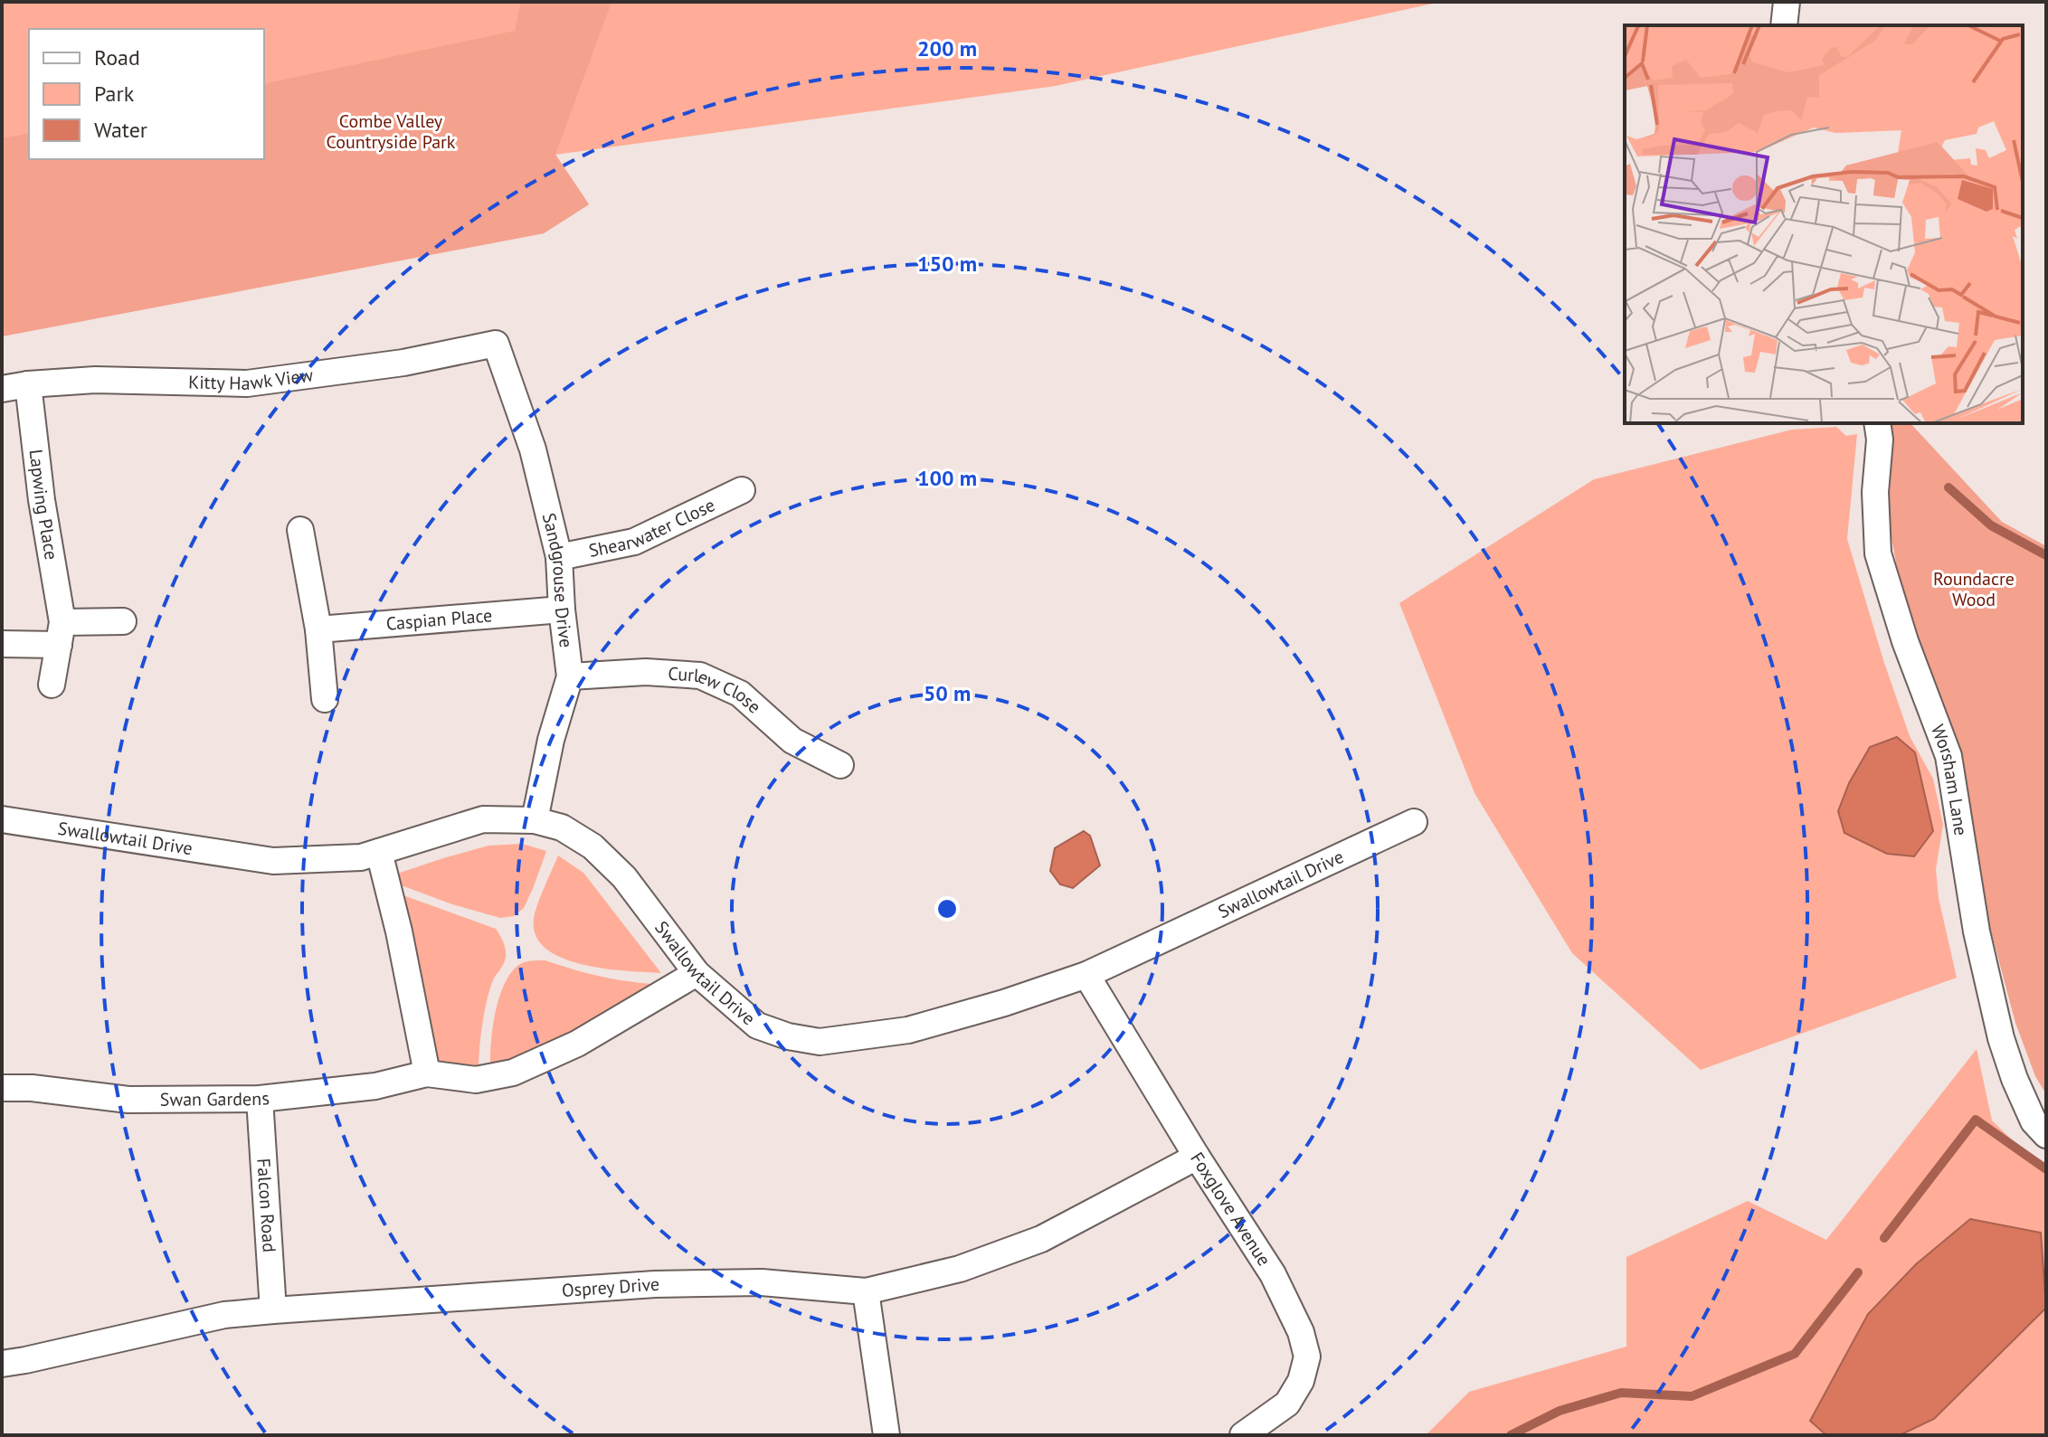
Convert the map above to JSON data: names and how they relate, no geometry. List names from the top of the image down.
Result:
{
  "streets": {
    "street": [
      "Kitty Hawk View",
      "Lapwing Place",
      "Shearwater Close",
      "Sandgrouse Drive",
      "Caspian Place",
      "Curlew Close",
      "Worsham Lane",
      "Swallowtail Drive",
      "Swan Gardens",
      "Falcon Road",
      "Foxglove Avenue",
      "Osprey Drive"
    ]
  },
  "crossings": [
    ["Kitty Hawk View", "Lapwing Place"],
    ["Kitty Hawk View", "Sandgrouse Drive"],
    ["Shearwater Close", "Sandgrouse Drive"],
    ["Sandgrouse Drive", "Caspian Place"],
    ["Sandgrouse Drive", "Curlew Close"],
    ["Sandgrouse Drive", "Swallowtail Drive"],
    ["Swallowtail Drive", "Swan Gardens"],
    ["Swallowtail Drive", "Foxglove Avenue"],
    ["Swan Gardens", "Falcon Road"],
    ["Falcon Road", "Osprey Drive"],
    ["Foxglove Avenue", "Osprey Drive"]
  ],
  "parks": ["Combe Valley Countryside Park", "Roundacre Wood"],
  "legend": ["Road", "Park", "Water"],
  "rings": [
    "200 m",
    "150 m",
    "100 m",
    "50 m"
  ]
}
